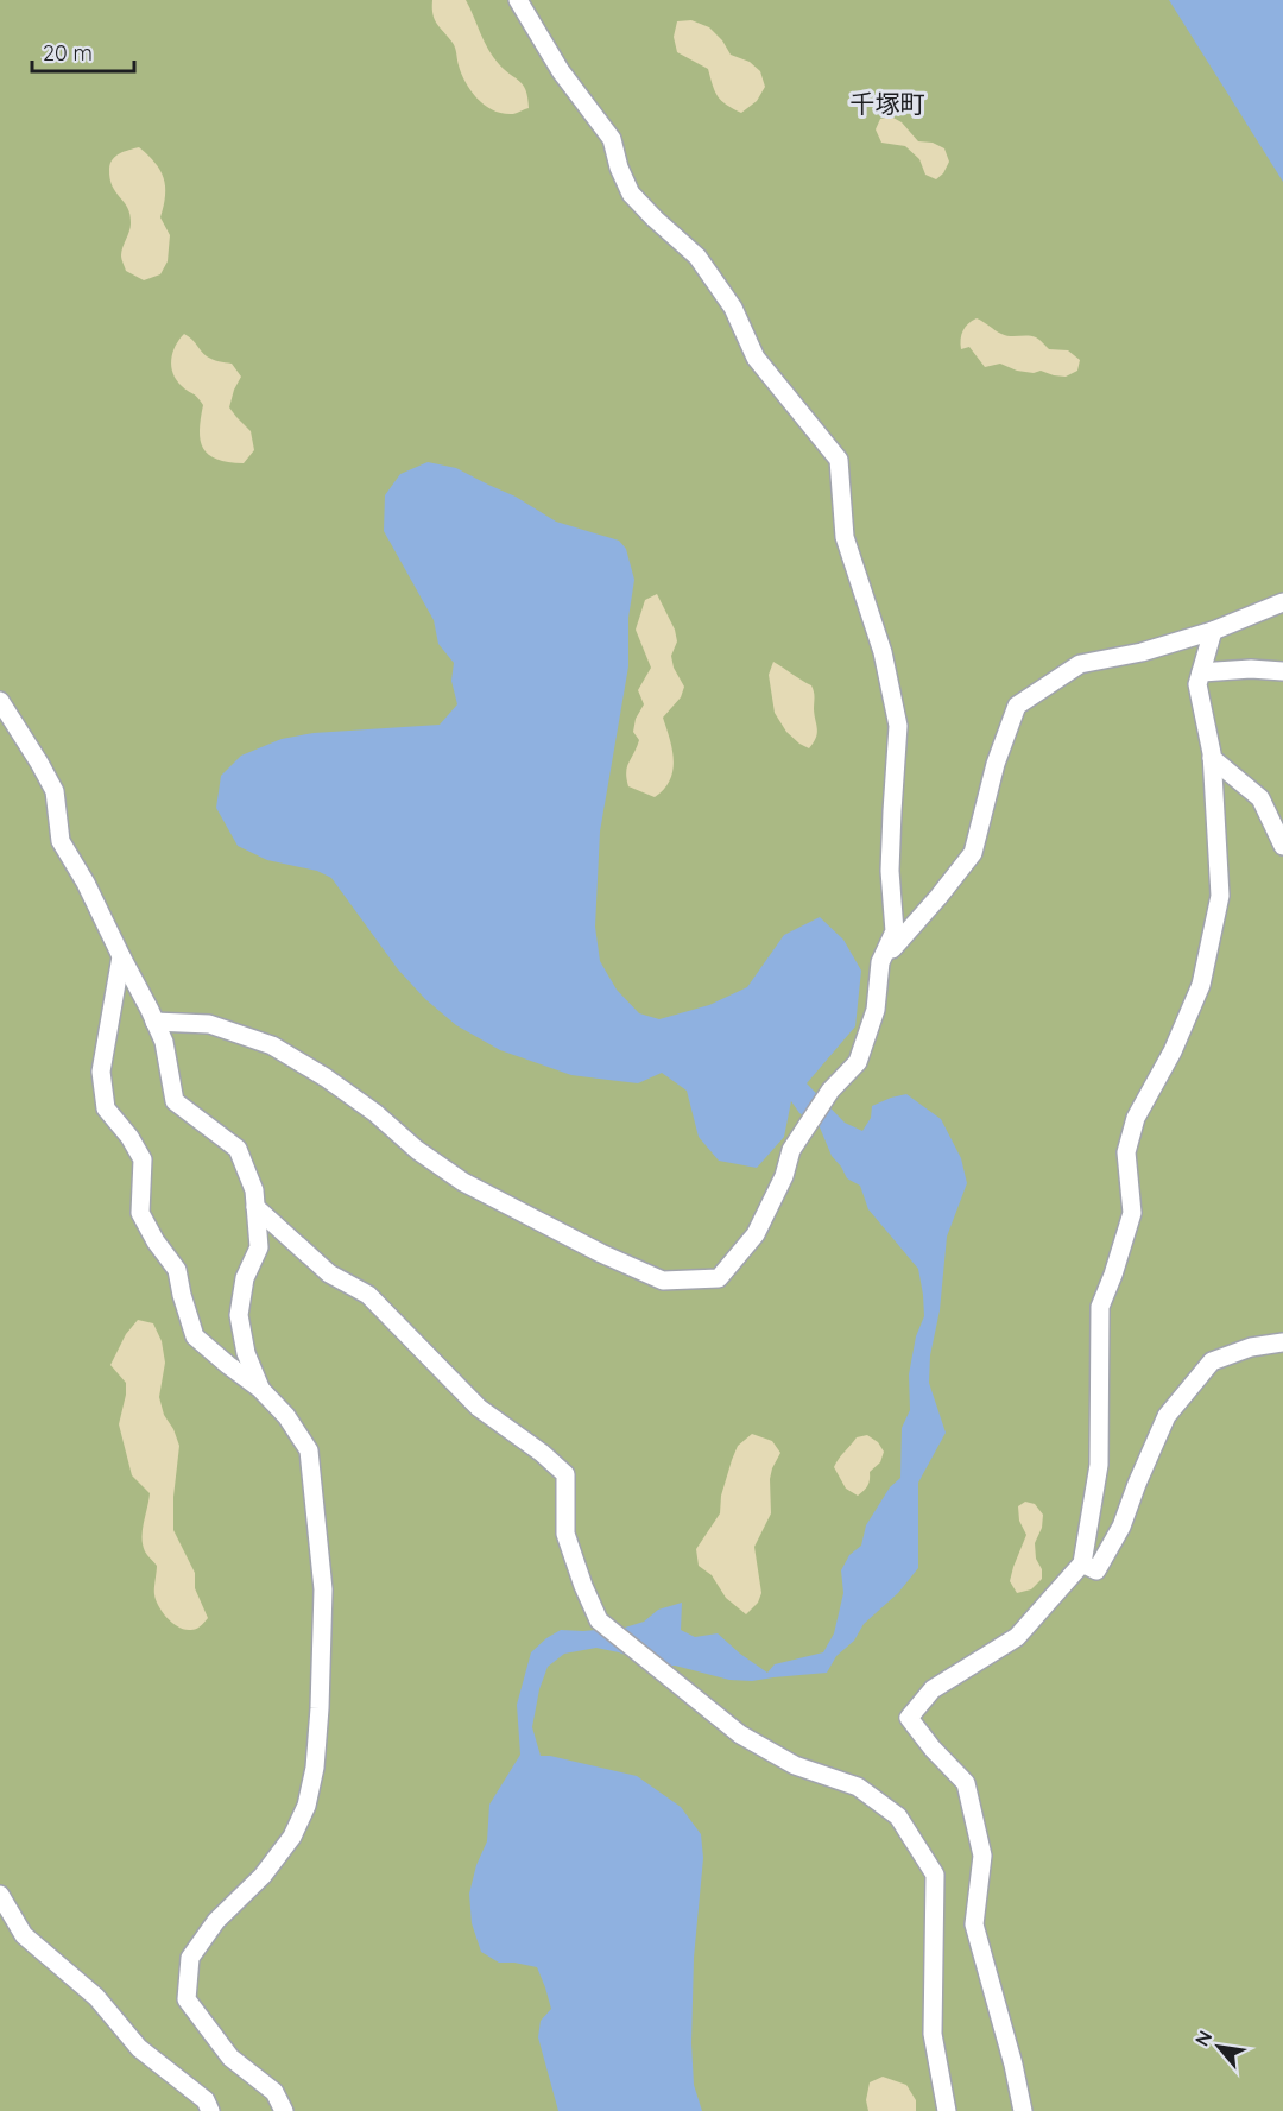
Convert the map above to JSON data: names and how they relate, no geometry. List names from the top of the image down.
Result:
{
  "districts": ["千塚町"],
  "scale_bar": "20 m",
  "north": "top left"
}
